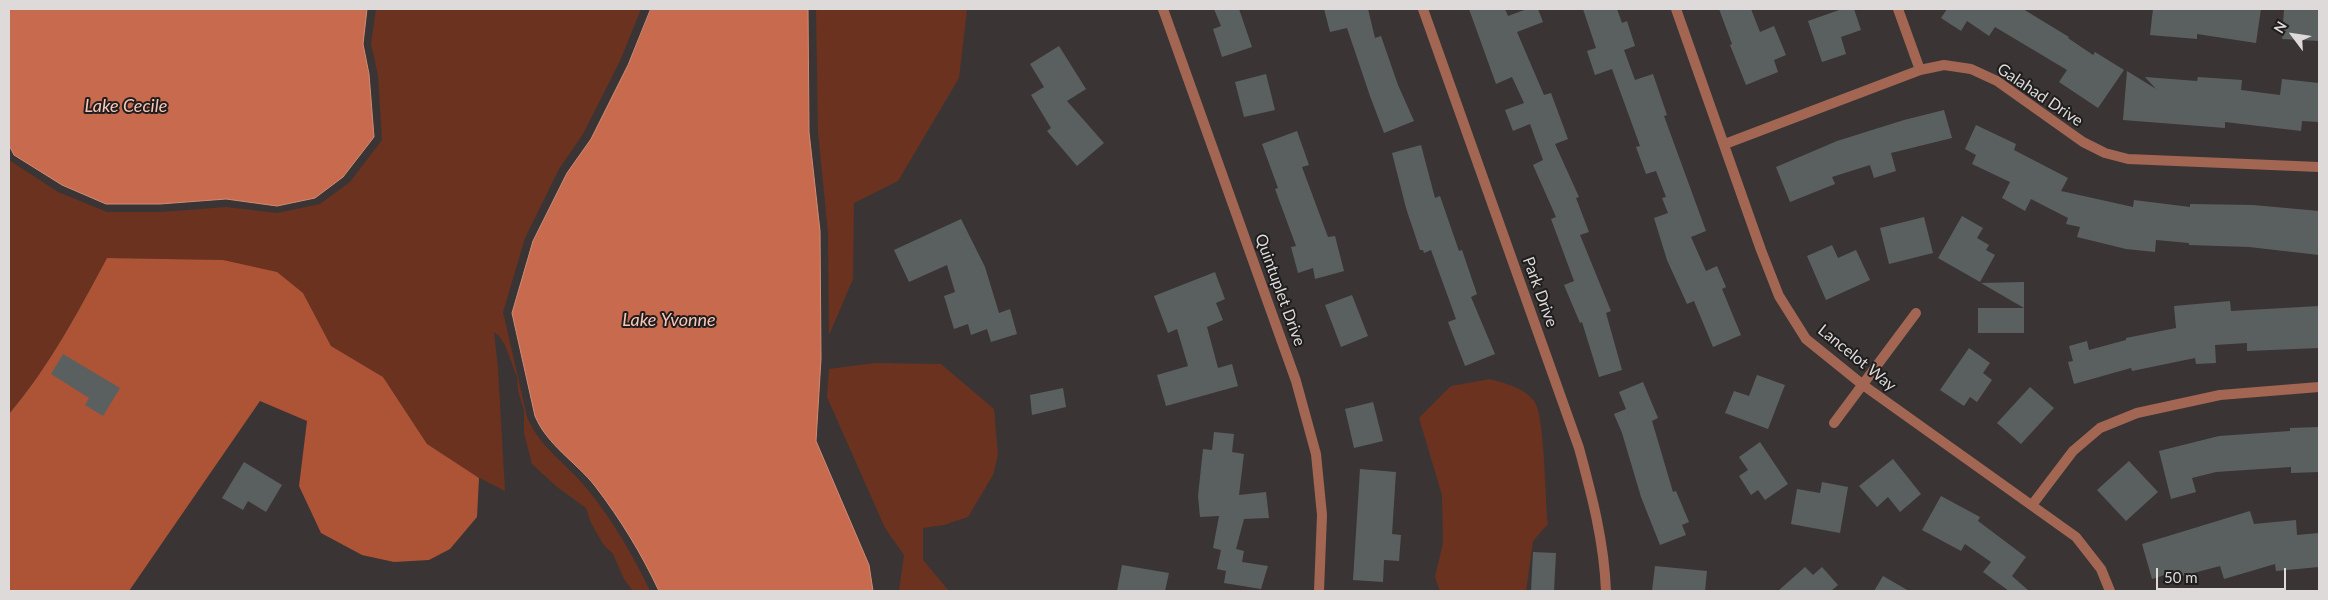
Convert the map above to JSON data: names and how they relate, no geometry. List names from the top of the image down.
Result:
{
  "streets": {
    "street": [
      "Galahad Drive",
      "Quintuplet Drive",
      "Park Drive",
      "Lancelot Way"
    ]
  },
  "crossings": [
    ["Galahad Drive", "Lancelot Way"]
  ],
  "water": ["Lake Cecile", "Lake Yvonne"],
  "scale_bar": "50 m",
  "north": "top left"
}
